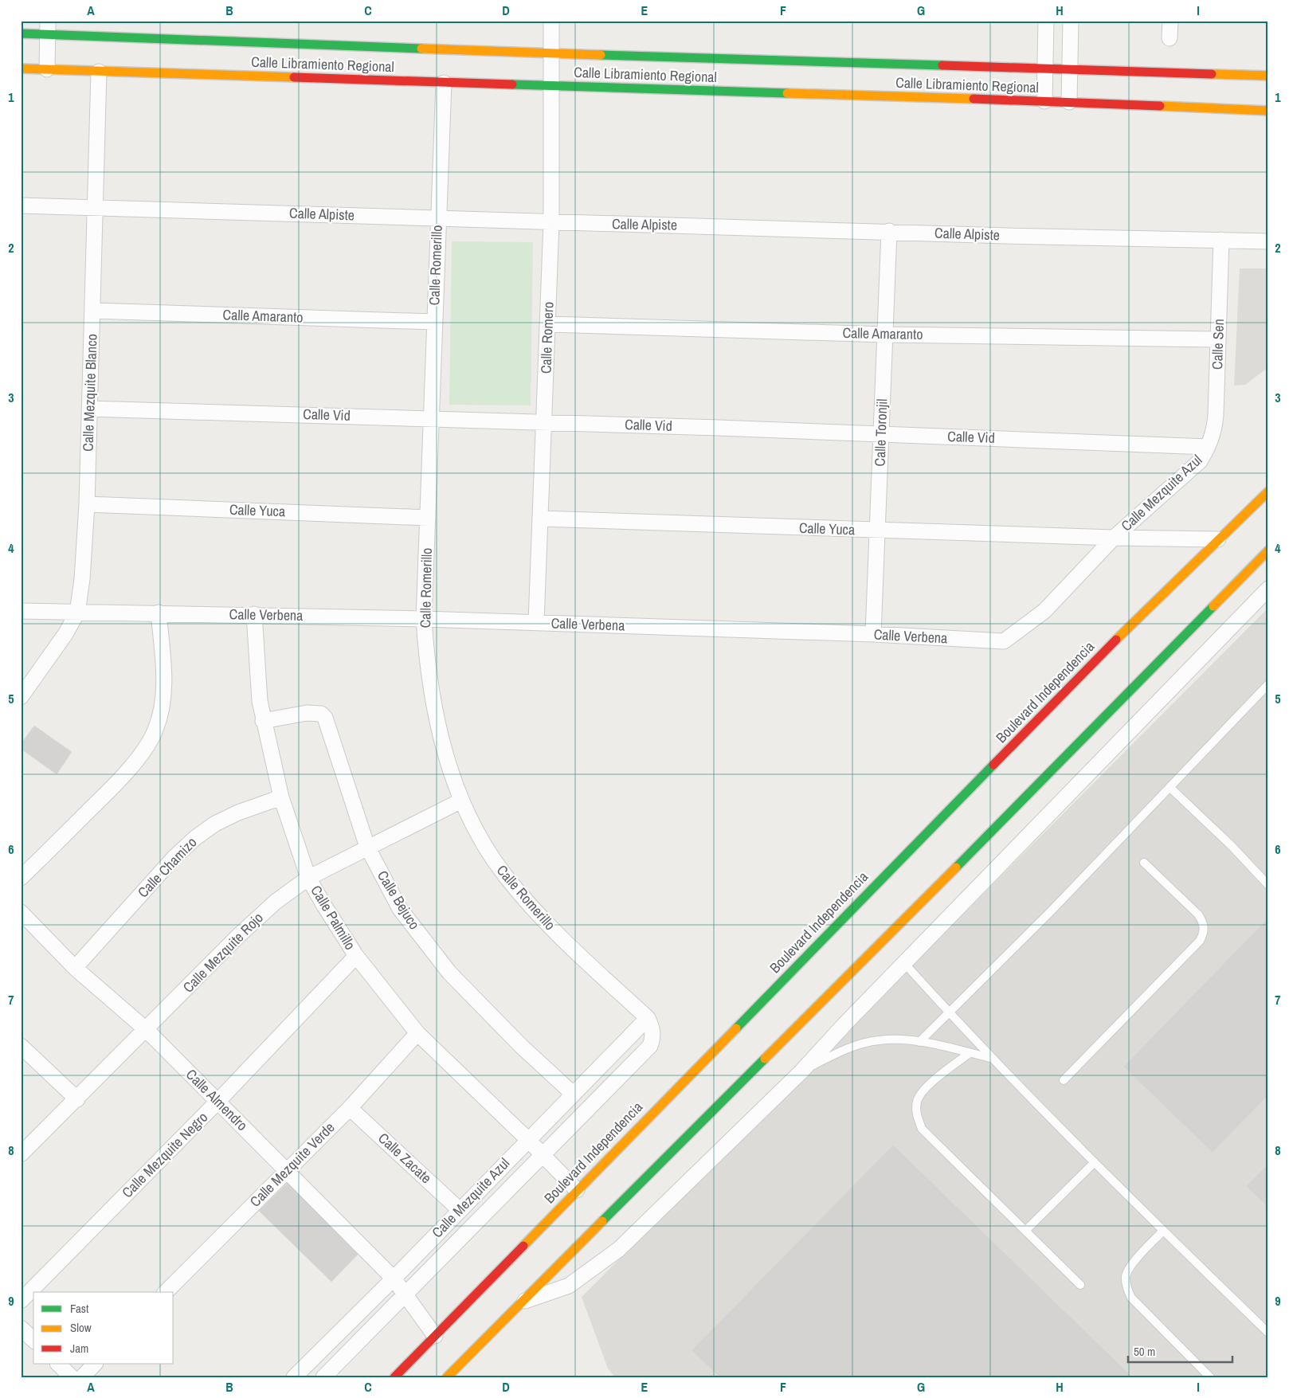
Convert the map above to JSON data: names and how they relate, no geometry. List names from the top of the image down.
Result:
{
  "streets": {
    "street": [
      "Calle Libramiento Regional",
      "Calle Alpiste",
      "Calle Romerillo",
      "Calle Amaranto",
      "Calle Romero",
      "Calle Sen",
      "Calle Mezquite Blanco",
      "Calle Vid",
      "Calle Toronjil",
      "Calle Mezquite Azul",
      "Calle Yuca",
      "Calle Verbena",
      "Boulevard Independencia",
      "Calle Chamizo",
      "Calle Bejuco",
      "Calle Palmillo",
      "Calle Mezquite Rojo",
      "Calle Almendro",
      "Calle Mezquite Negro",
      "Calle Zacate",
      "Calle Mezquite Verde"
    ]
  },
  "crossings": [
    ["Calle Libramiento Regional", "Calle Romerillo"],
    ["Calle Libramiento Regional", "Calle Romero"],
    ["Calle Libramiento Regional", "Calle Mezquite Blanco"],
    ["Calle Alpiste", "Calle Romerillo"],
    ["Calle Alpiste", "Calle Romero"],
    ["Calle Alpiste", "Calle Sen"],
    ["Calle Alpiste", "Calle Mezquite Blanco"],
    ["Calle Alpiste", "Calle Toronjil"],
    ["Calle Romerillo", "Calle Amaranto"],
    ["Calle Romerillo", "Calle Vid"],
    ["Calle Romerillo", "Calle Mezquite Azul"],
    ["Calle Romerillo", "Calle Yuca"],
    ["Calle Romerillo", "Calle Verbena"],
    ["Calle Romerillo", "Calle Mezquite Rojo"],
    ["Calle Amaranto", "Calle Romero"],
    ["Calle Amaranto", "Calle Sen"],
    ["Calle Amaranto", "Calle Mezquite Blanco"],
    ["Calle Amaranto", "Calle Toronjil"],
    ["Calle Romero", "Calle Vid"],
    ["Calle Romero", "Calle Yuca"],
    ["Calle Romero", "Calle Verbena"],
    ["Calle Sen", "Calle Vid"],
    ["Calle Sen", "Calle Mezquite Azul"],
    ["Calle Mezquite Blanco", "Calle Vid"],
    ["Calle Mezquite Blanco", "Calle Yuca"],
    ["Calle Mezquite Blanco", "Calle Verbena"],
    ["Calle Vid", "Calle Toronjil"],
    ["Calle Vid", "Calle Mezquite Azul"],
    ["Calle Toronjil", "Calle Yuca"],
    ["Calle Toronjil", "Calle Verbena"],
    ["Calle Mezquite Azul", "Calle Yuca"],
    ["Calle Mezquite Azul", "Calle Verbena"],
    ["Calle Mezquite Azul", "Calle Bejuco"],
    ["Calle Mezquite Azul", "Calle Palmillo"],
    ["Calle Mezquite Azul", "Calle Almendro"],
    ["Calle Mezquite Azul", "Calle Zacate"],
    ["Calle Yuca", "Calle Verbena"],
    ["Calle Yuca", "Boulevard Independencia"],
    ["Calle Verbena", "Calle Palmillo"],
    ["Boulevard Independencia", "Calle Palmillo"],
    ["Boulevard Independencia", "Calle Almendro"],
    ["Calle Chamizo", "Calle Palmillo"],
    ["Calle Chamizo", "Calle Almendro"],
    ["Calle Bejuco", "Calle Palmillo"],
    ["Calle Bejuco", "Calle Mezquite Rojo"],
    ["Calle Palmillo", "Calle Mezquite Rojo"],
    ["Calle Palmillo", "Calle Mezquite Negro"],
    ["Calle Palmillo", "Calle Mezquite Verde"],
    ["Calle Mezquite Rojo", "Calle Almendro"],
    ["Calle Almendro", "Calle Mezquite Negro"],
    ["Calle Almendro", "Calle Mezquite Verde"],
    ["Calle Zacate", "Calle Mezquite Verde"]
  ],
  "legend": ["Fast", "Slow", "Jam"],
  "scale_bar": "50 m",
  "grid": {
    "columns": [
      "A",
      "B",
      "C",
      "D",
      "E",
      "F",
      "G",
      "H",
      "I"
    ],
    "rows": [
      "1",
      "2",
      "3",
      "4",
      "5",
      "6",
      "7",
      "8",
      "9"
    ]
  }
}
